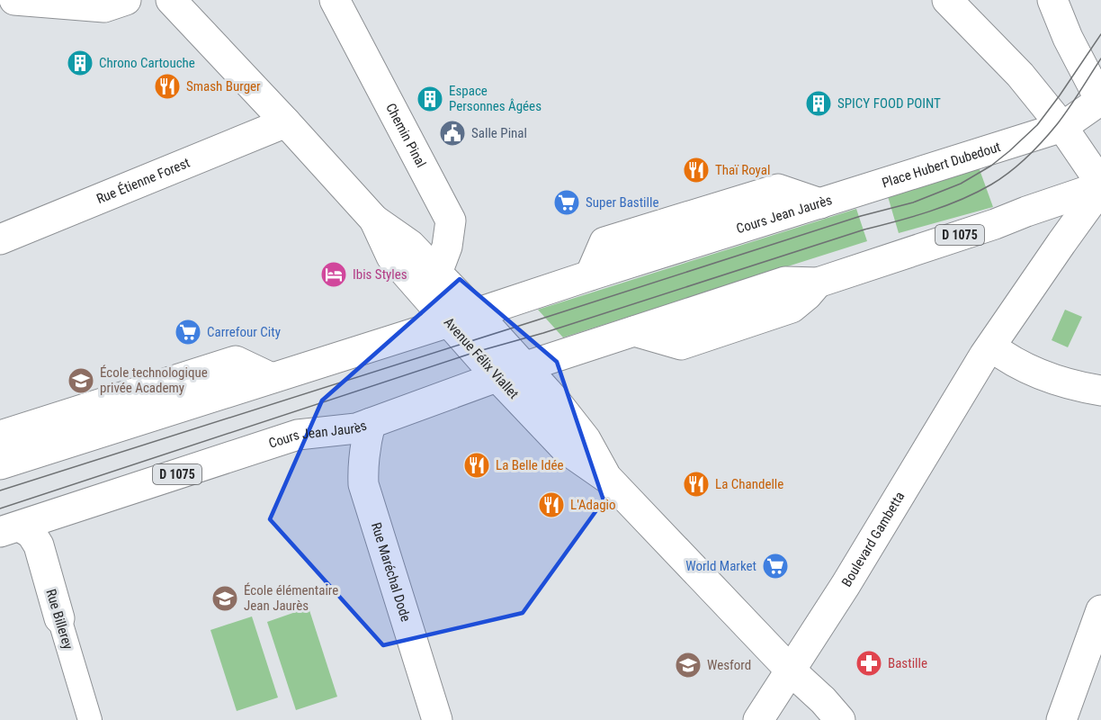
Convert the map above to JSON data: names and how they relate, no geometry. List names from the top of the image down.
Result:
{
  "streets": {
    "street": [
      "Chemin Pinal",
      "Place Hubert Dubedout",
      "Rue Étienne Forest",
      "Cours Jean Jaurès",
      "D 1075",
      "Avenue Félix Viallet",
      "Boulevard Gambetta",
      "Rue Maréchal Dode",
      "Rue Billerey"
    ]
  },
  "crossings": [
    ["Chemin Pinal", "Avenue Félix Viallet"],
    ["Place Hubert Dubedout", "Cours Jean Jaurès"],
    ["Rue Étienne Forest", "Avenue Félix Viallet"],
    ["Cours Jean Jaurès", "Avenue Félix Viallet"],
    ["Cours Jean Jaurès", "Rue Maréchal Dode"],
    ["Cours Jean Jaurès", "Rue Billerey"],
    ["Avenue Félix Viallet", "Boulevard Gambetta"]
  ],
  "places": {
    "building": ["Chrono Cartouche", "Espace Personnes Âgées", "SPICY FOOD POINT"],
    "restaurant": [
      "Smash Burger",
      "Thaï Royal",
      "La Belle Idée",
      "La Chandelle",
      "L'Adagio"
    ],
    "public building": ["Salle Pinal"],
    "supermarket": ["Super Bastille", "Carrefour City", "World Market"],
    "hotel": ["Ibis Styles"],
    "school or university": ["École technologique privée Academy", "École élémentaire Jean Jaurès", "Wesford"],
    "pharmacy": ["Bastille"]
  }
}
